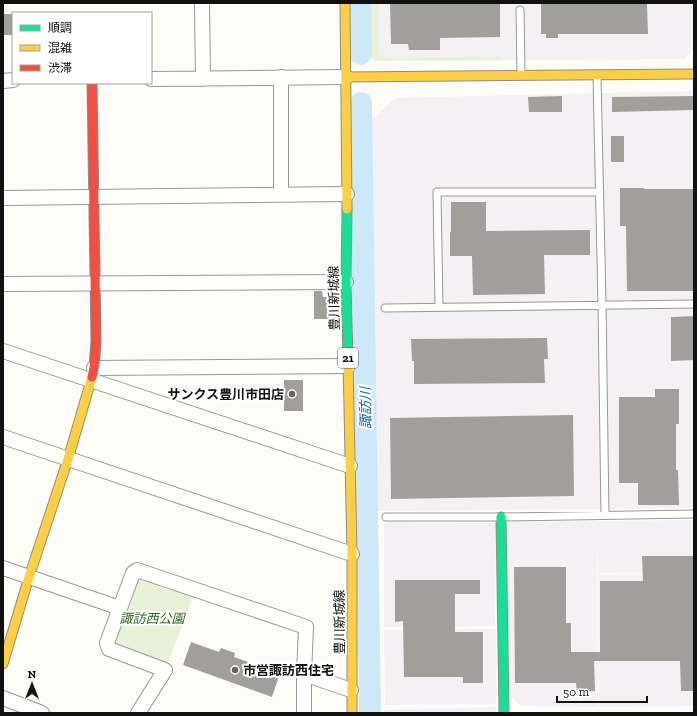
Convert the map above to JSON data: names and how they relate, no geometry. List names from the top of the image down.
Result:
{
  "streets": {
    "street": ["豊川新城線", "21"]
  },
  "water": ["諏訪川"],
  "parks": ["諏訪西公園"],
  "places": ["サンクス豊川市田店", "市営諏訪西住宅"],
  "legend": ["順調", "混雑", "渋滞"],
  "scale_bar": "50 m",
  "north": "top"
}
